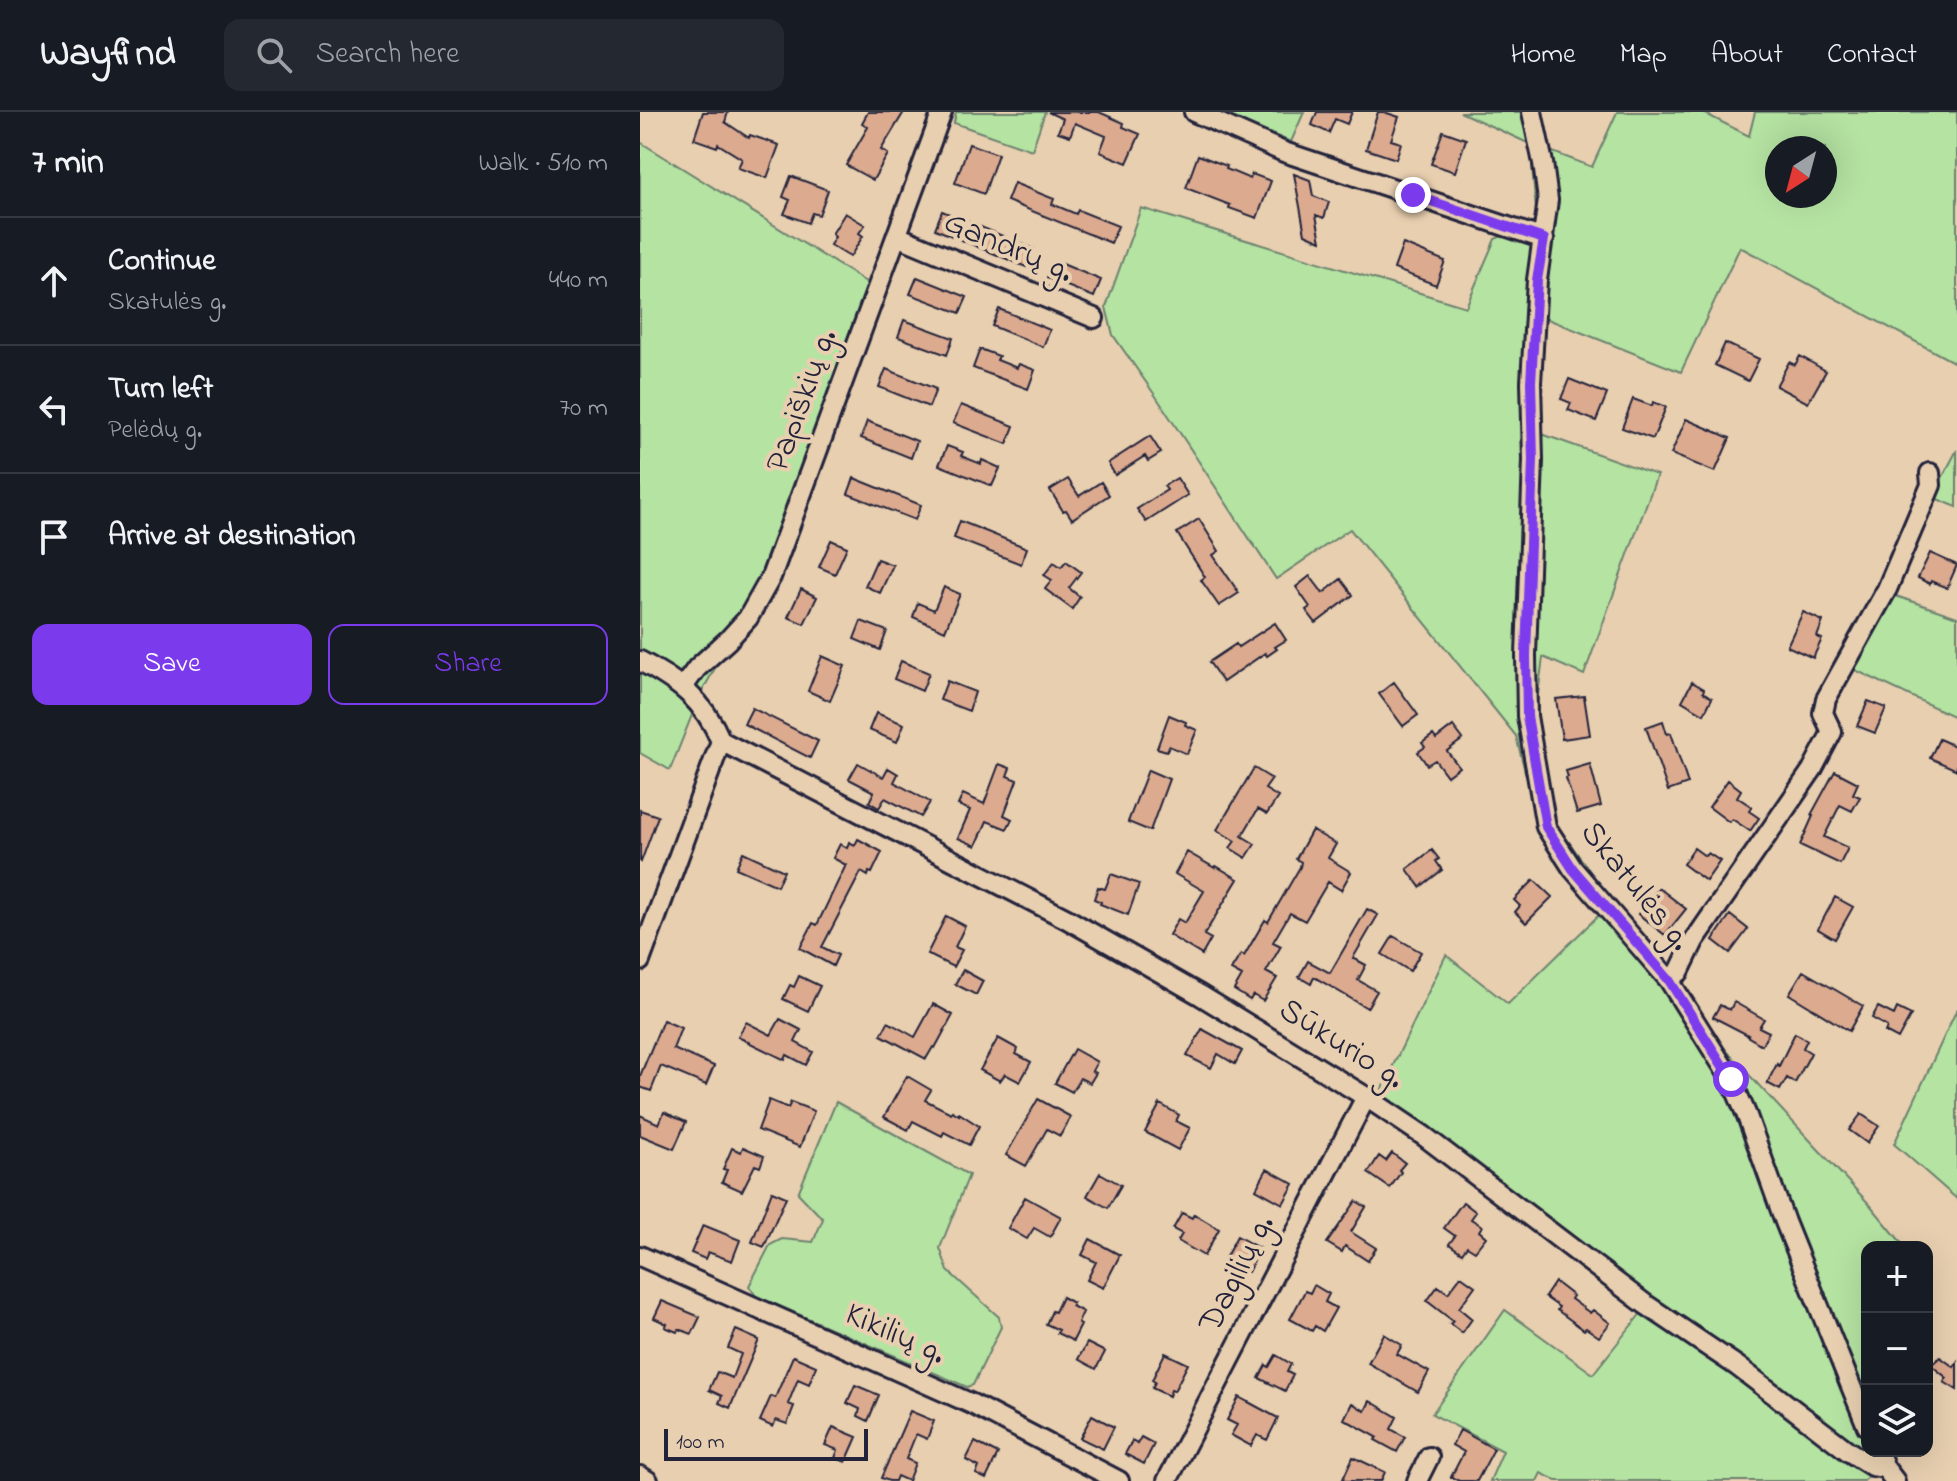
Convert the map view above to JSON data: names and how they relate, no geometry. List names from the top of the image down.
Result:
{
  "streets": {
    "street": [
      "Gandrų g.",
      "Papiškių g.",
      "Skatulės g.",
      "Sūkurio g.",
      "Dagilių g.",
      "Kikilių g."
    ]
  },
  "crossings": [
    ["Gandrų g.", "Papiškių g."],
    ["Sūkurio g.", "Dagilių g."]
  ],
  "scale_bar": "100 m",
  "north": "bottom left",
  "page": {
    "header": "Wayfind",
    "search": "Search here",
    "nav": [
      "Home",
      "Map",
      "About",
      "Contact"
    ],
    "heading": ["7 min", "Walk · 510 m"],
    "list": [
      ["Continue", "Skatulės g.", "440 m"],
      ["Turn left", "Pelėdų g.", "70 m"],
      "Arrive at destination"
    ],
    "buttons": ["Save", "Share"],
    "map_buttons": ["+", "−"],
    "scale": "100 m"
  }
}
